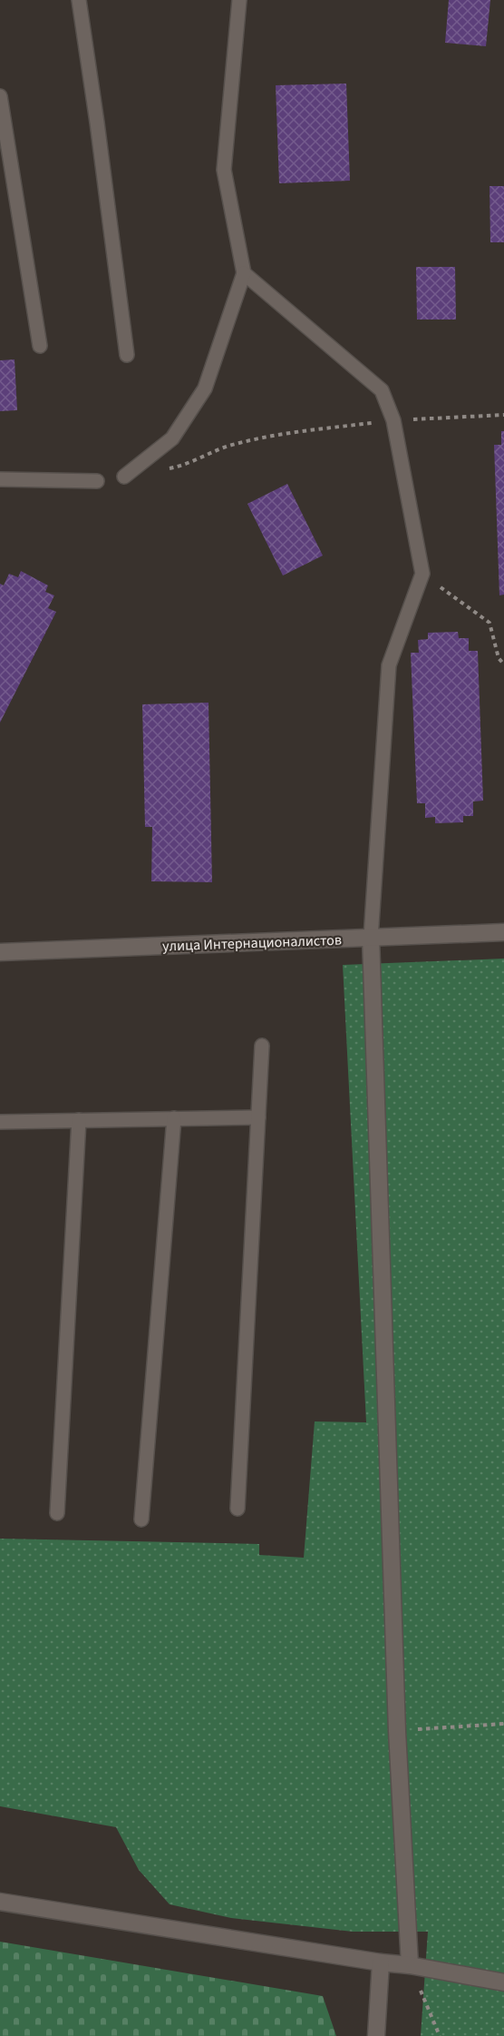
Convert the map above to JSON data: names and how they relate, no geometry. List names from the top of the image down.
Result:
{
  "streets": {
    "street": ["улица Интернационалистов"]
  }
}
